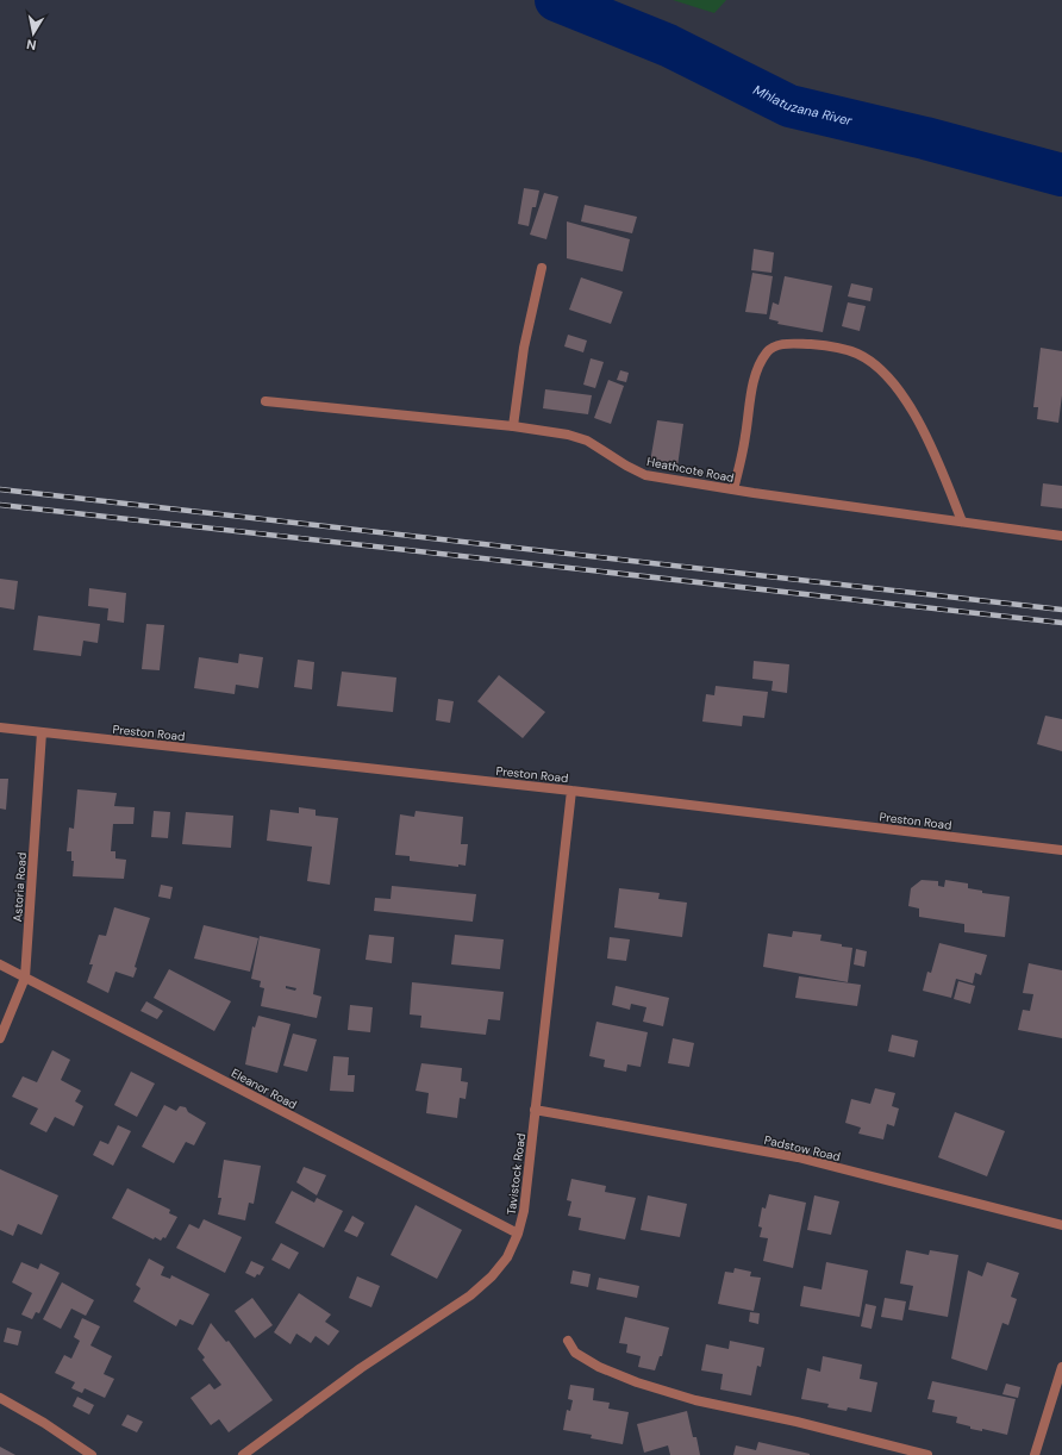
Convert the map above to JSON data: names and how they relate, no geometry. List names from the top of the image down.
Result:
{
  "streets": {
    "street": [
      "Heathcote Road",
      "Preston Road",
      "Astoria Road",
      "Eleanor Road",
      "Padstow Road",
      "Tavistock Road"
    ]
  },
  "crossings": [
    ["Preston Road", "Astoria Road"],
    ["Preston Road", "Tavistock Road"],
    ["Astoria Road", "Eleanor Road"],
    ["Eleanor Road", "Tavistock Road"],
    ["Padstow Road", "Tavistock Road"]
  ],
  "water": ["Mhlatuzana River"],
  "north": "bottom"
}
